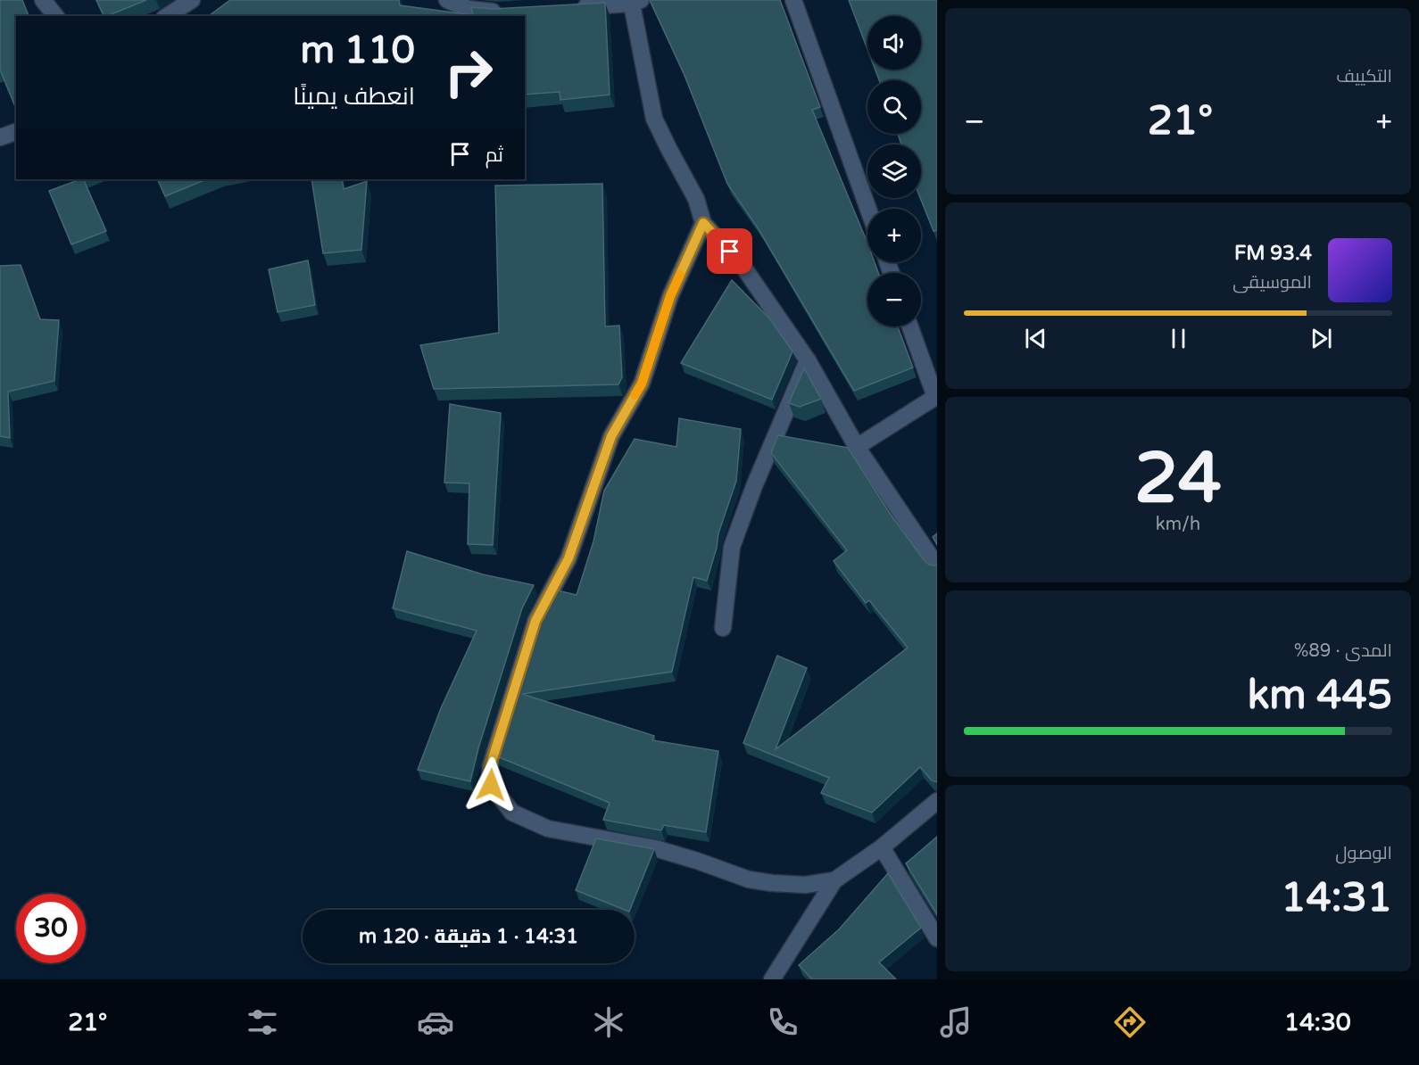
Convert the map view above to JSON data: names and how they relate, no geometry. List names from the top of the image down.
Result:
{
  "page": {
    "tile": [
      "التكييف",
      ["24", "km/h"],
      ["المدى · 89%", "445 km"],
      ["الوصول", "14:31"]
    ],
    "map_buttons": ["+", "−"],
    "turn": ["110 m", "انعطف يمينًا"],
    "heat": ["−", "21°", "+"],
    "then": "ثم",
    "song": ["93.4 FM", "الموسيقى"],
    "limit": "30",
    "trip": "14:31 · 1 دقيقة · 120 m",
    "tabs": ["14:30", "21°"]
  }
}
